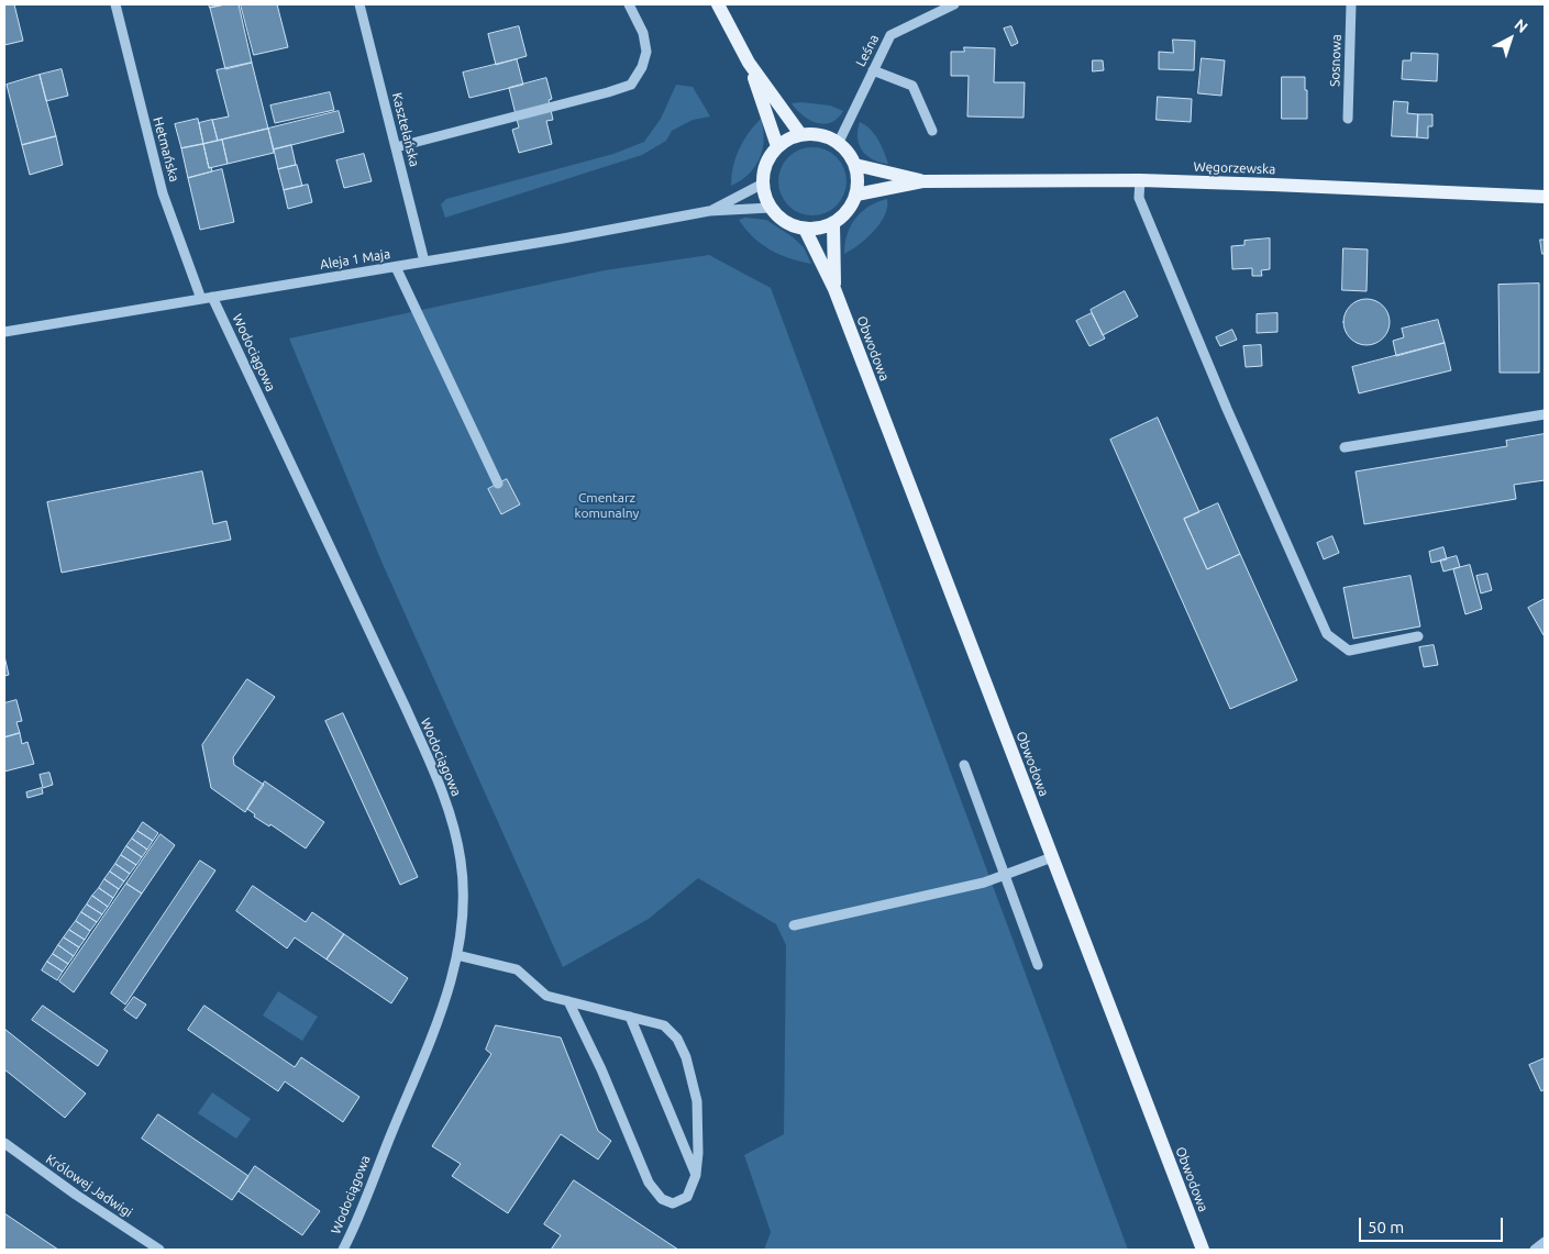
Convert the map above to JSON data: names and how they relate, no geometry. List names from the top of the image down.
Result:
{
  "streets": {
    "main road": ["Węgorzewska", "Obwodowa"],
    "street": [
      "Leśna",
      "Sosnowa",
      "Kasztelańska",
      "Hetmańska",
      "Aleja 1 Maja",
      "Wodociągowa",
      "Królowej Jadwigi"
    ]
  },
  "crossings": [
    ["Leśna", "Węgorzewska"],
    ["Leśna", "Aleja 1 Maja"],
    ["Leśna", "Obwodowa"],
    ["Kasztelańska", "Aleja 1 Maja"],
    ["Hetmańska", "Aleja 1 Maja"],
    ["Węgorzewska", "Aleja 1 Maja"],
    ["Węgorzewska", "Obwodowa"],
    ["Aleja 1 Maja", "Obwodowa"],
    ["Aleja 1 Maja", "Wodociągowa"]
  ],
  "parks": ["Cmentarz komunalny"],
  "scale_bar": "50 m",
  "north": "top right"
}
